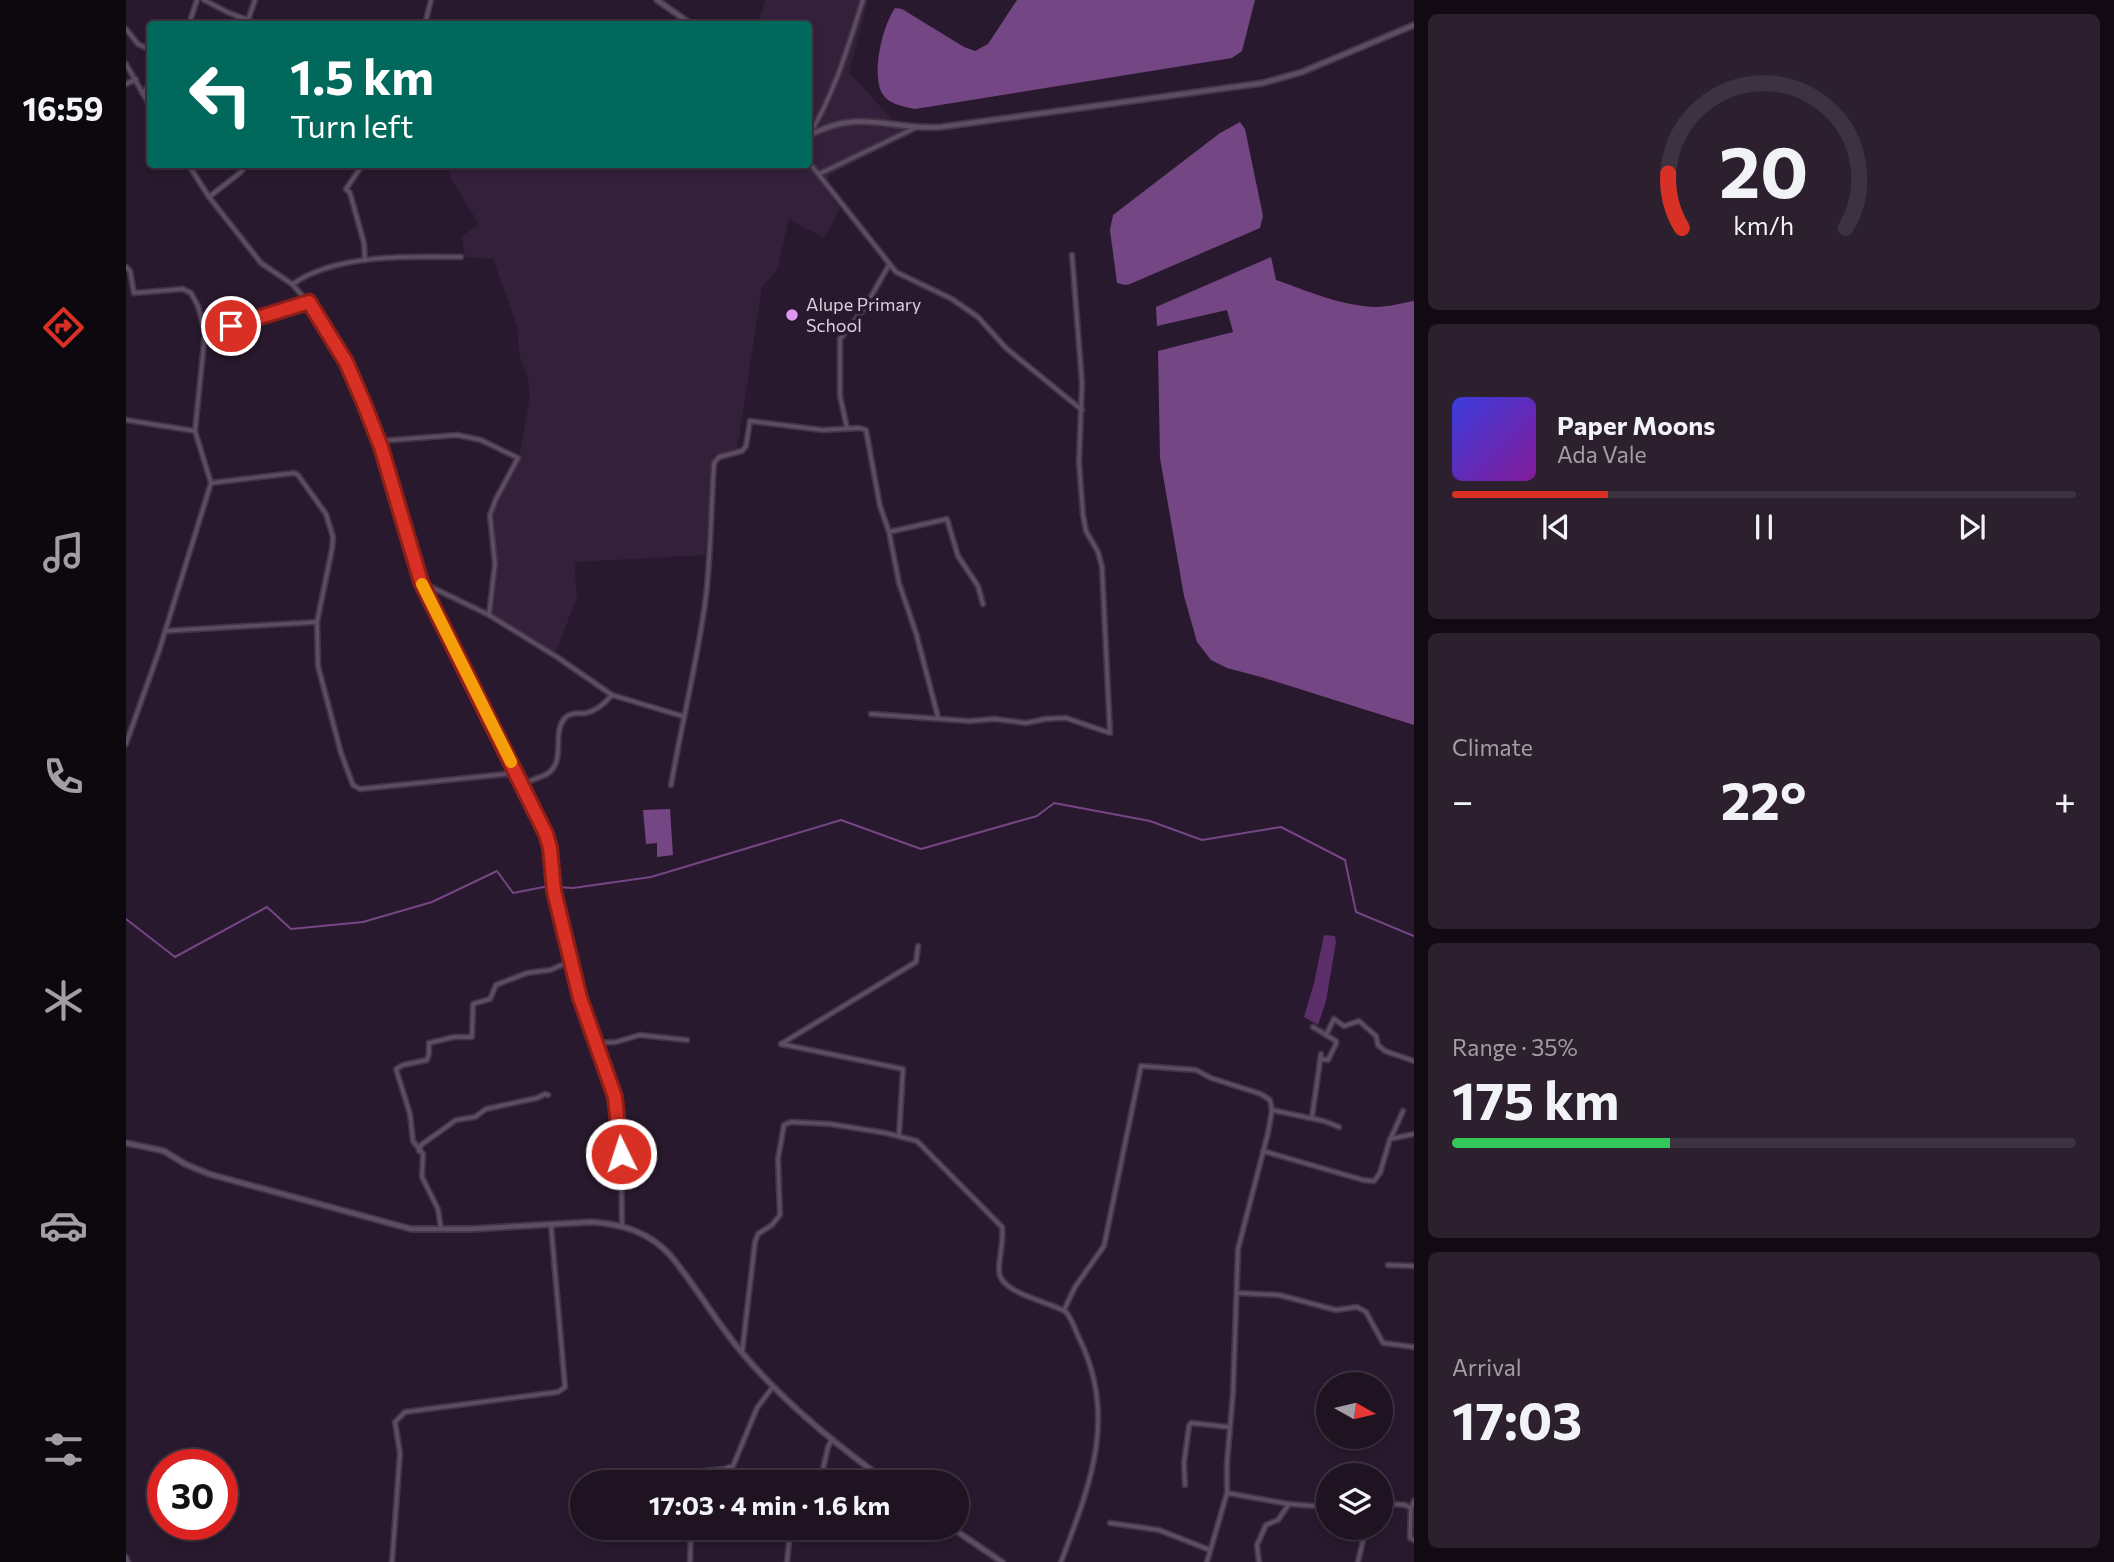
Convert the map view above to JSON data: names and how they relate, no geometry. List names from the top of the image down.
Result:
{
  "places": ["Alupe Primary School"],
  "north": "right",
  "page": {
    "tabs": "16:59",
    "turn": ["1.5 km", "Turn left"],
    "song": ["Paper Moons", "Ada Vale"],
    "tile": [
      "Climate",
      ["Range · 35%", "175 km"],
      ["Arrival", "17:03"]
    ],
    "heat": ["−", "22°", "+"],
    "limit": "30",
    "trip": "17:03 · 4 min · 1.6 km",
    "gauge": ["20", "km/h"]
  }
}
